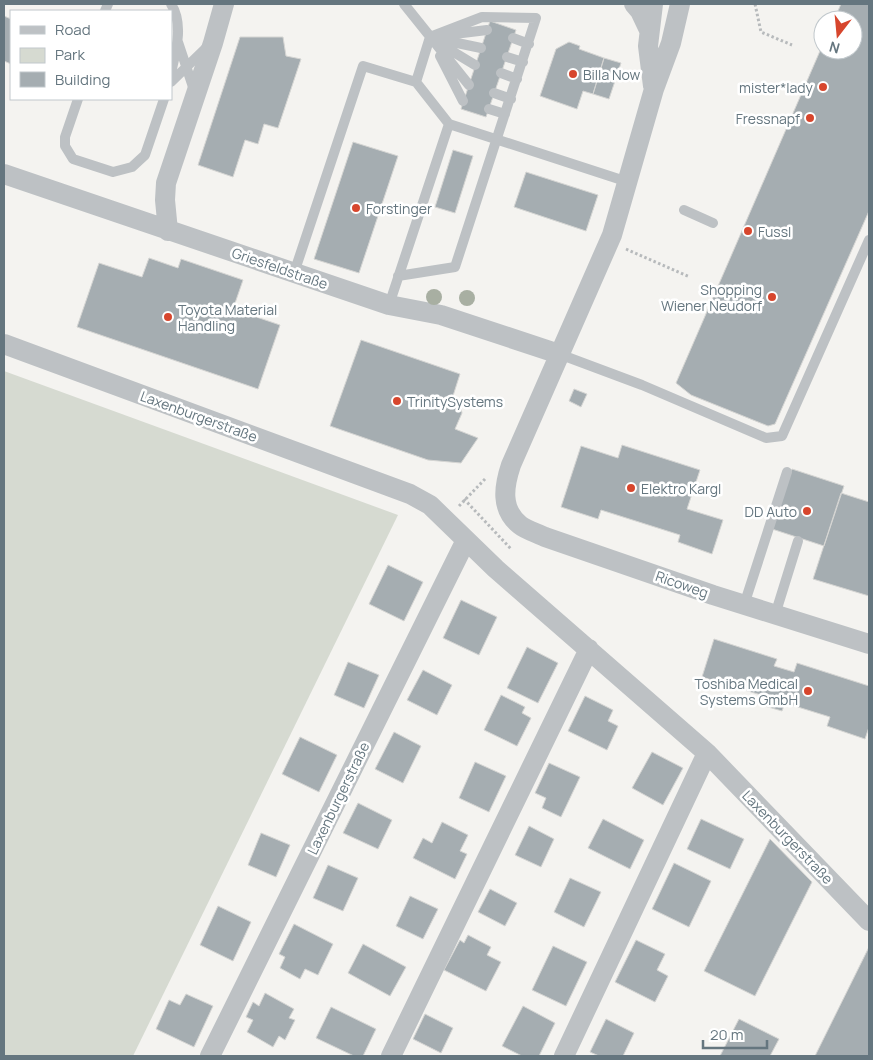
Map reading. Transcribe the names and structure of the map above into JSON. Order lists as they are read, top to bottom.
{
  "streets": {
    "street": ["Griesfeldstraße", "Laxenburgerstraße", "Ricoweg"]
  },
  "places": [
    "Billa Now",
    "mister*lady",
    "Fressnapf",
    "Forstinger",
    "Fussl",
    "Shopping Wiener Neudorf",
    "Toyota Material Handling",
    "TrinitySystems",
    "Elektro Kargl",
    "DD Auto",
    "Toshiba Medical Systems GmbH"
  ],
  "legend": ["Road", "Park", "Building"],
  "scale_bar": "20 m",
  "north": "bottom"
}
